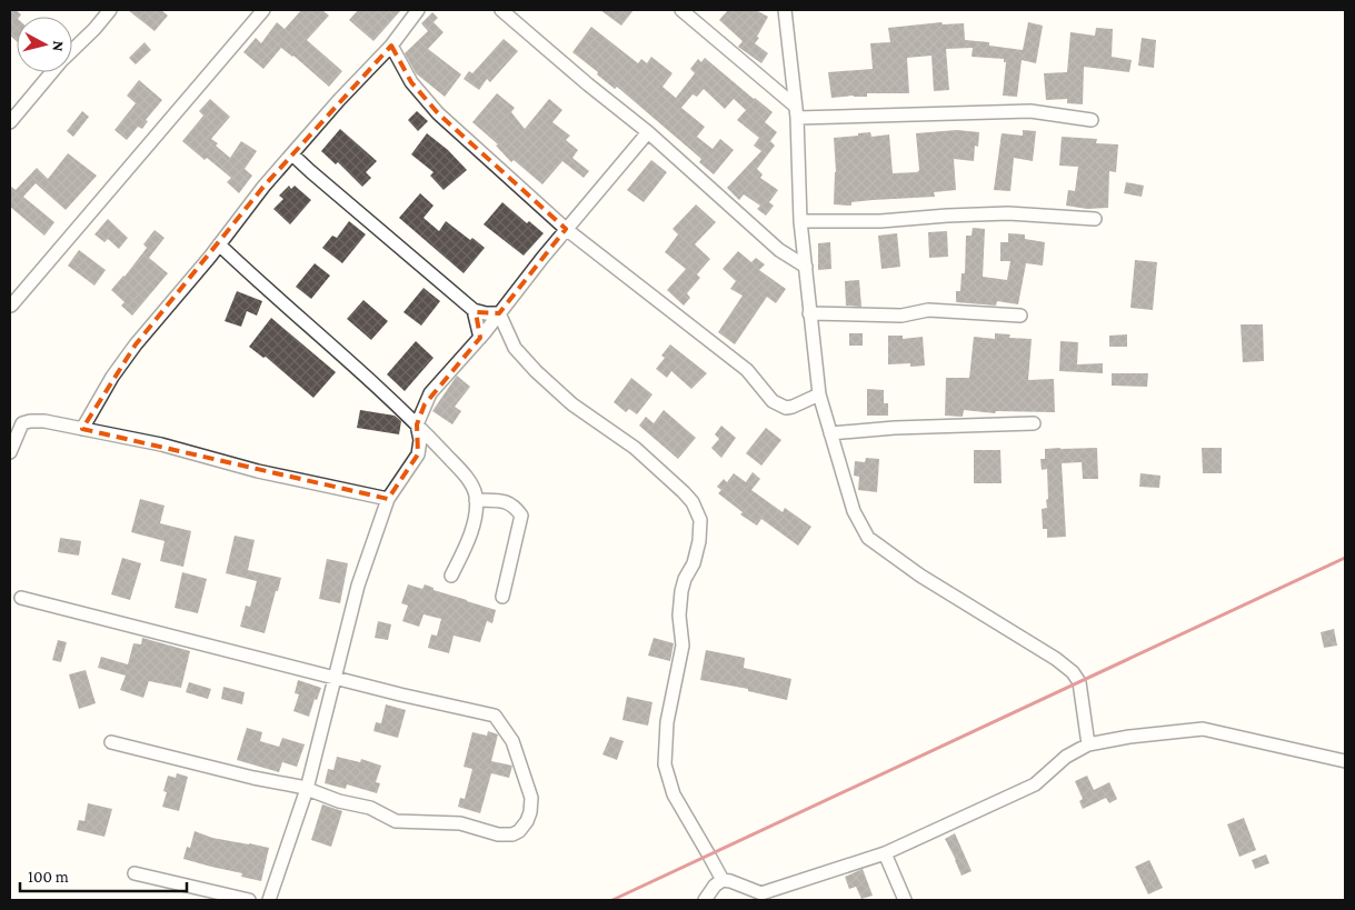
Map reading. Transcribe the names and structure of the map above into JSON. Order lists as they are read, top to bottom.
{
  "scale_bar": "100 m",
  "north": "right"
}
